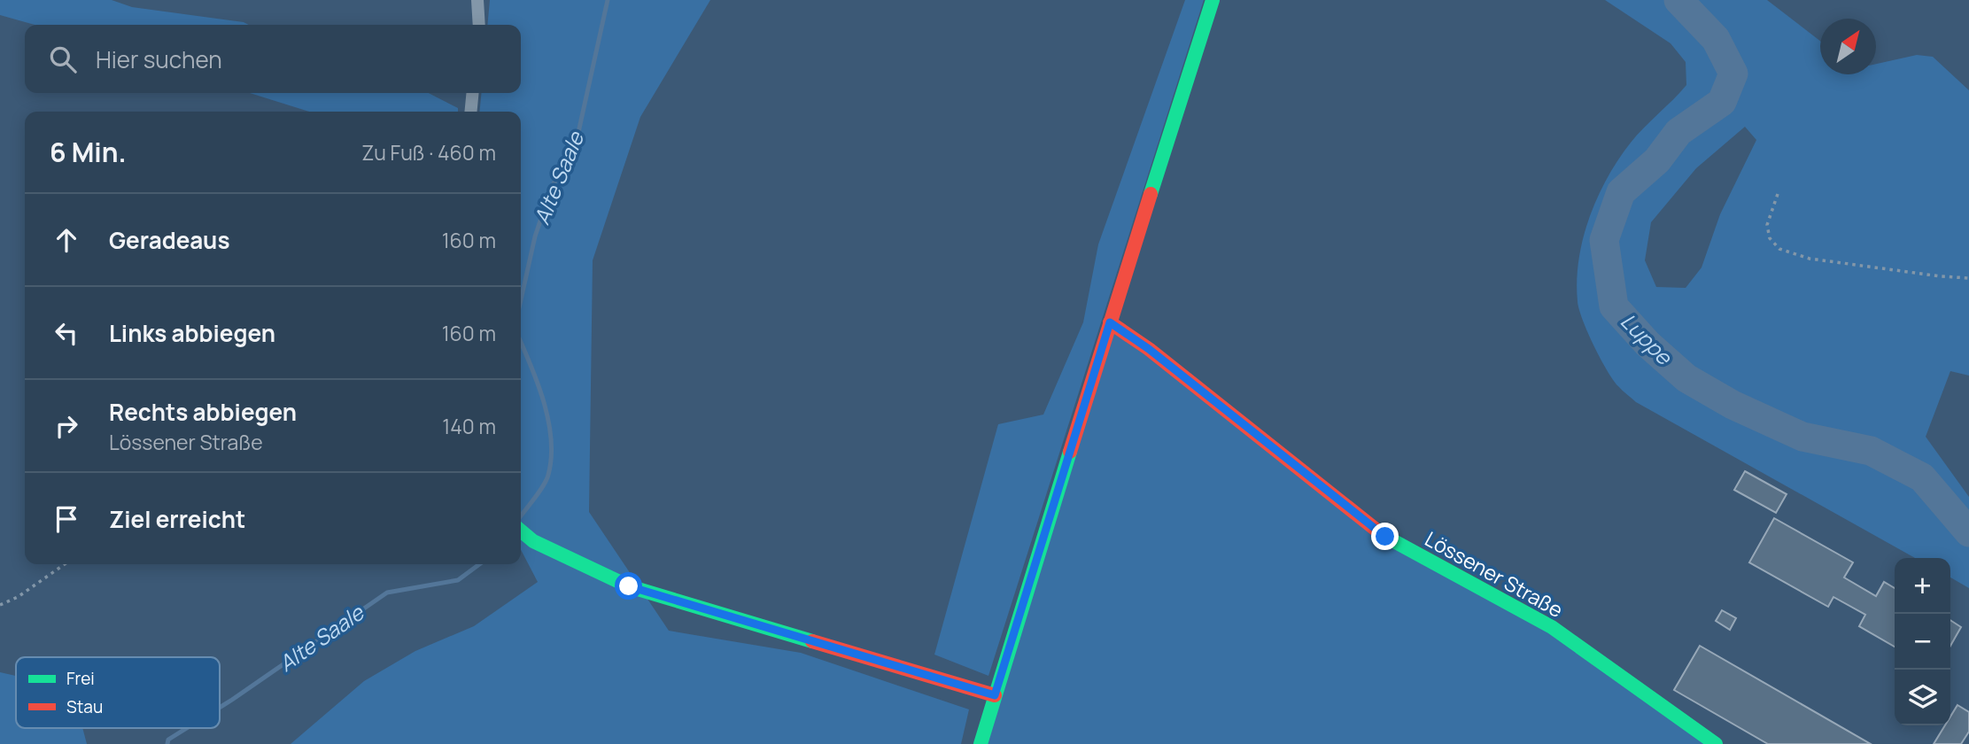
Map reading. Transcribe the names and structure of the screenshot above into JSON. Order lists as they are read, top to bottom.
{
  "streets": {
    "street": ["Lössener Straße"]
  },
  "water": ["Alte Saale", "Luppe"],
  "legend": ["Frei", "Stau"],
  "north": "top right",
  "page": {
    "search": "Hier suchen",
    "heading": ["6 Min.", "Zu Fuß · 460 m"],
    "list": [
      ["Geradeaus", "160 m"],
      ["Links abbiegen", "160 m"],
      ["Rechts abbiegen", "Lössener Straße", "140 m"],
      "Ziel erreicht"
    ],
    "map_buttons": ["+", "−"]
  }
}
